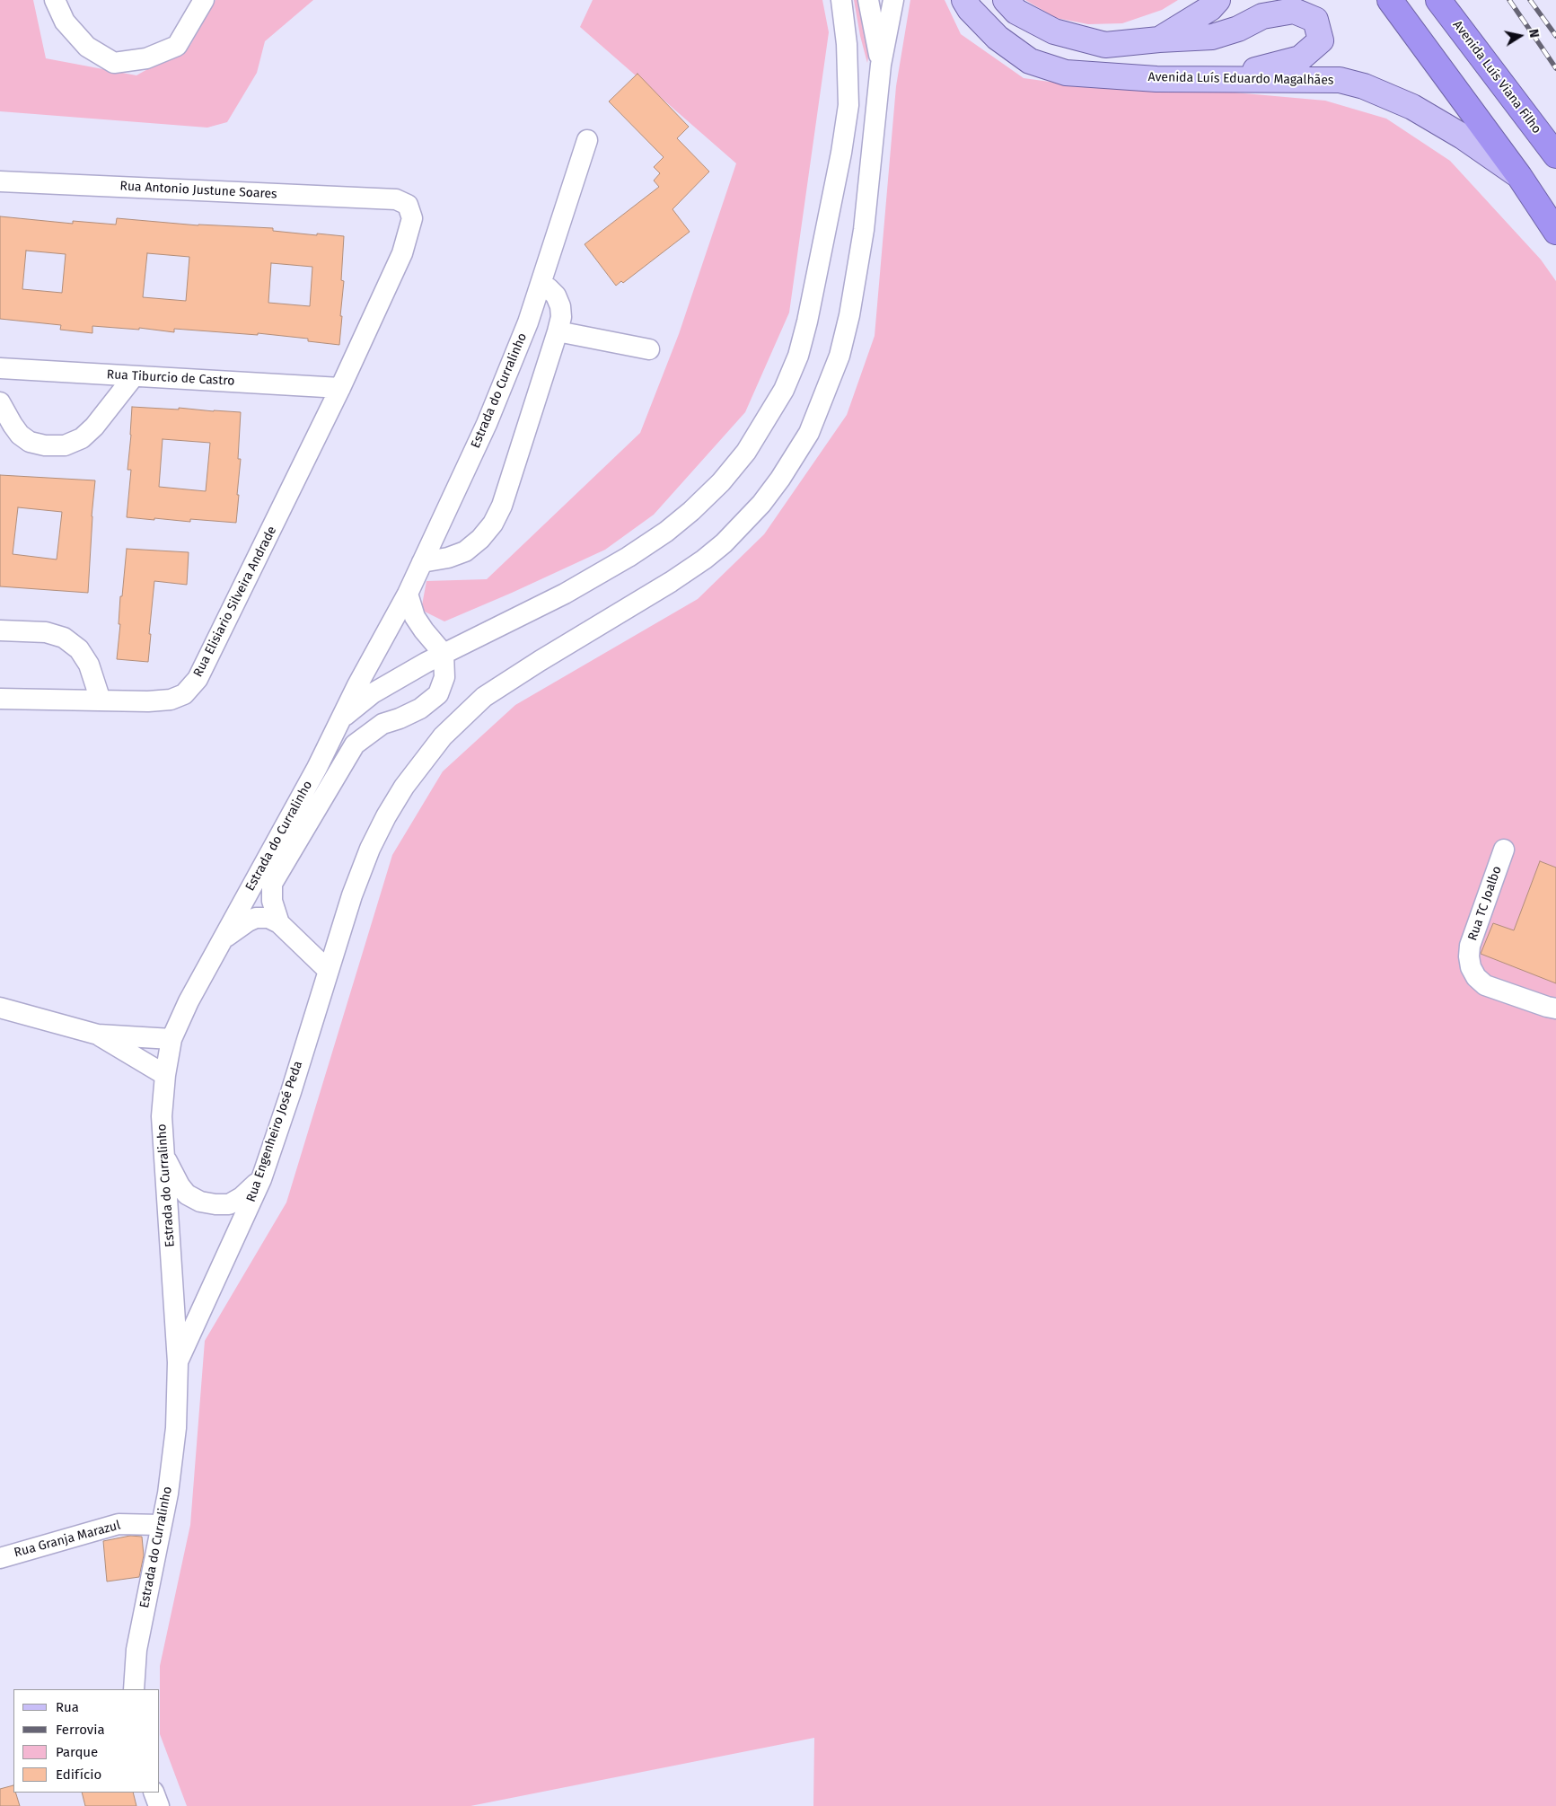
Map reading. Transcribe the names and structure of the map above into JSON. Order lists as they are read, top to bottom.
{
  "streets": {
    "highway": ["Avenida Luís Viana Filho"],
    "main road": ["Avenida Luís Eduardo Magalhães"],
    "street": [
      "Rua Antonio Justune Soares",
      "Rua Tiburcio de Castro",
      "Estrada do Curralinho",
      "Rua Elisiario Silveira Andrade",
      "Rua TC Joalbo",
      "Rua Engenheiro José Peda",
      "Rua Granja Marazul"
    ]
  },
  "crossings": [
    ["Rua Antonio Justune Soares", "Rua Elisiario Silveira Andrade"],
    ["Rua Tiburcio de Castro", "Rua Elisiario Silveira Andrade"],
    ["Estrada do Curralinho", "Rua Engenheiro José Peda"],
    ["Estrada do Curralinho", "Rua Granja Marazul"]
  ],
  "legend": [
    "Rua",
    "Ferrovia",
    "Parque",
    "Edifício"
  ],
  "north": "right"
}
